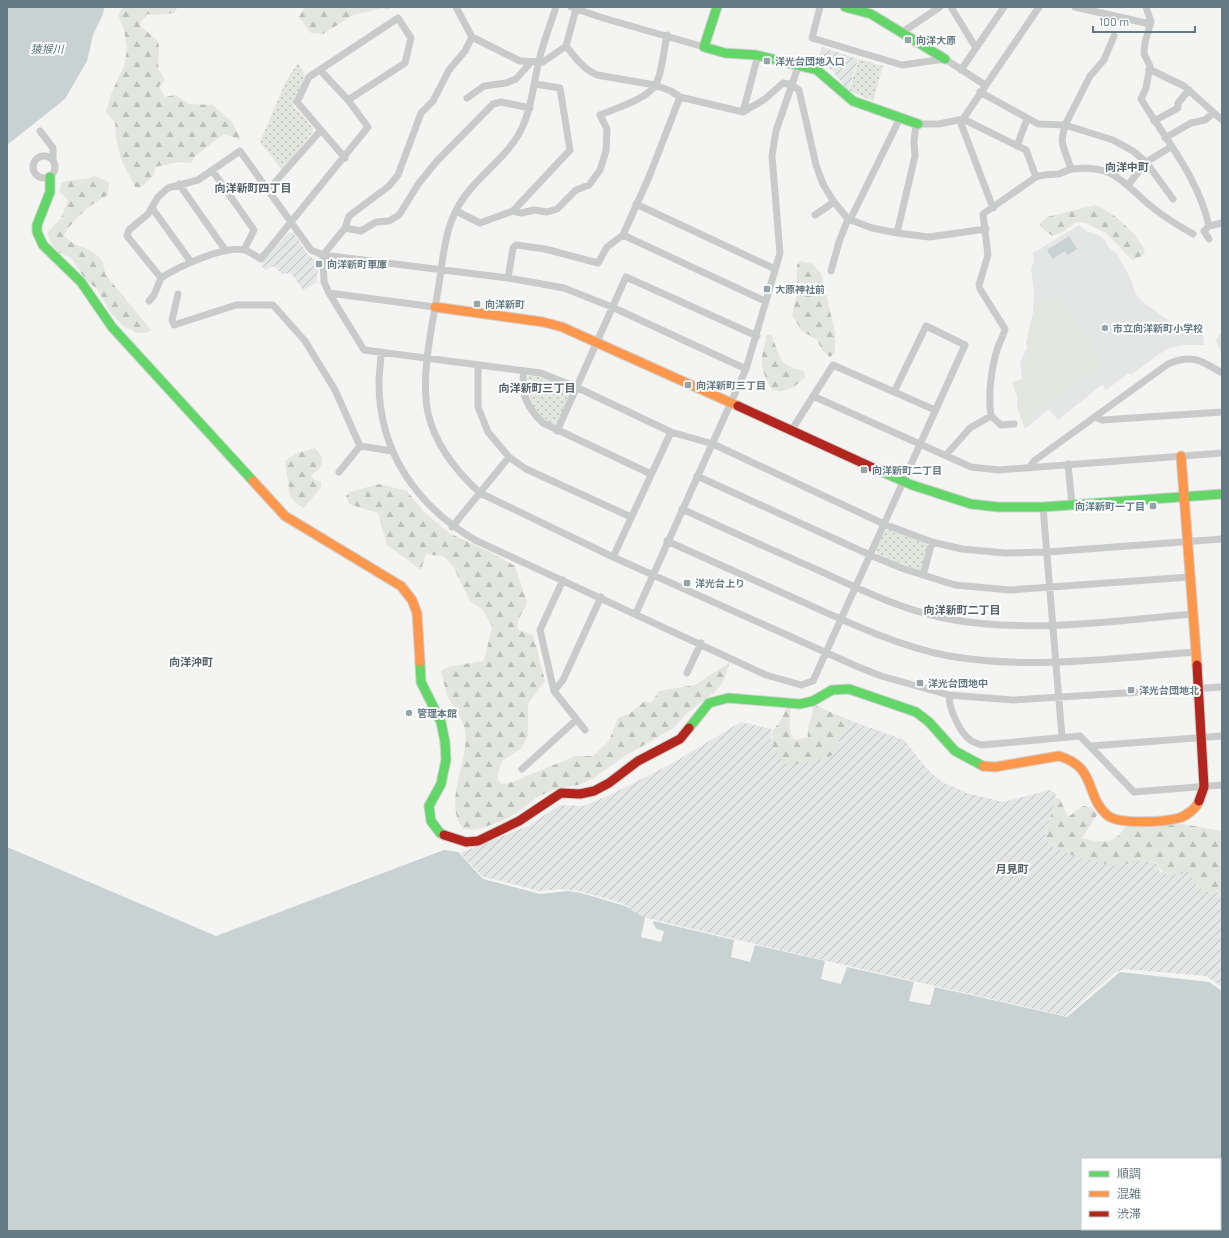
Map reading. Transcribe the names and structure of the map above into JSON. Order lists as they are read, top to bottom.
{
  "districts": [
    "向洋中町",
    "向洋新町四丁目",
    "向洋新町三丁目",
    "向洋新町二丁目",
    "向洋沖町",
    "月見町"
  ],
  "water": ["猿猴川"],
  "places": {
    "transit": [
      "向洋大原",
      "洋光台団地入口",
      "向洋新町車庫",
      "大原神社前",
      "向洋新町",
      "向洋新町三丁目",
      "向洋新町二丁目",
      "向洋新町一丁目",
      "洋光台上り",
      "洋光台団地中",
      "洋光台団地北"
    ],
    "other": ["市立向洋新町小学校", "管理本館"]
  },
  "legend": ["順調", "混雑", "渋滞"],
  "scale_bar": "100 m"
}
